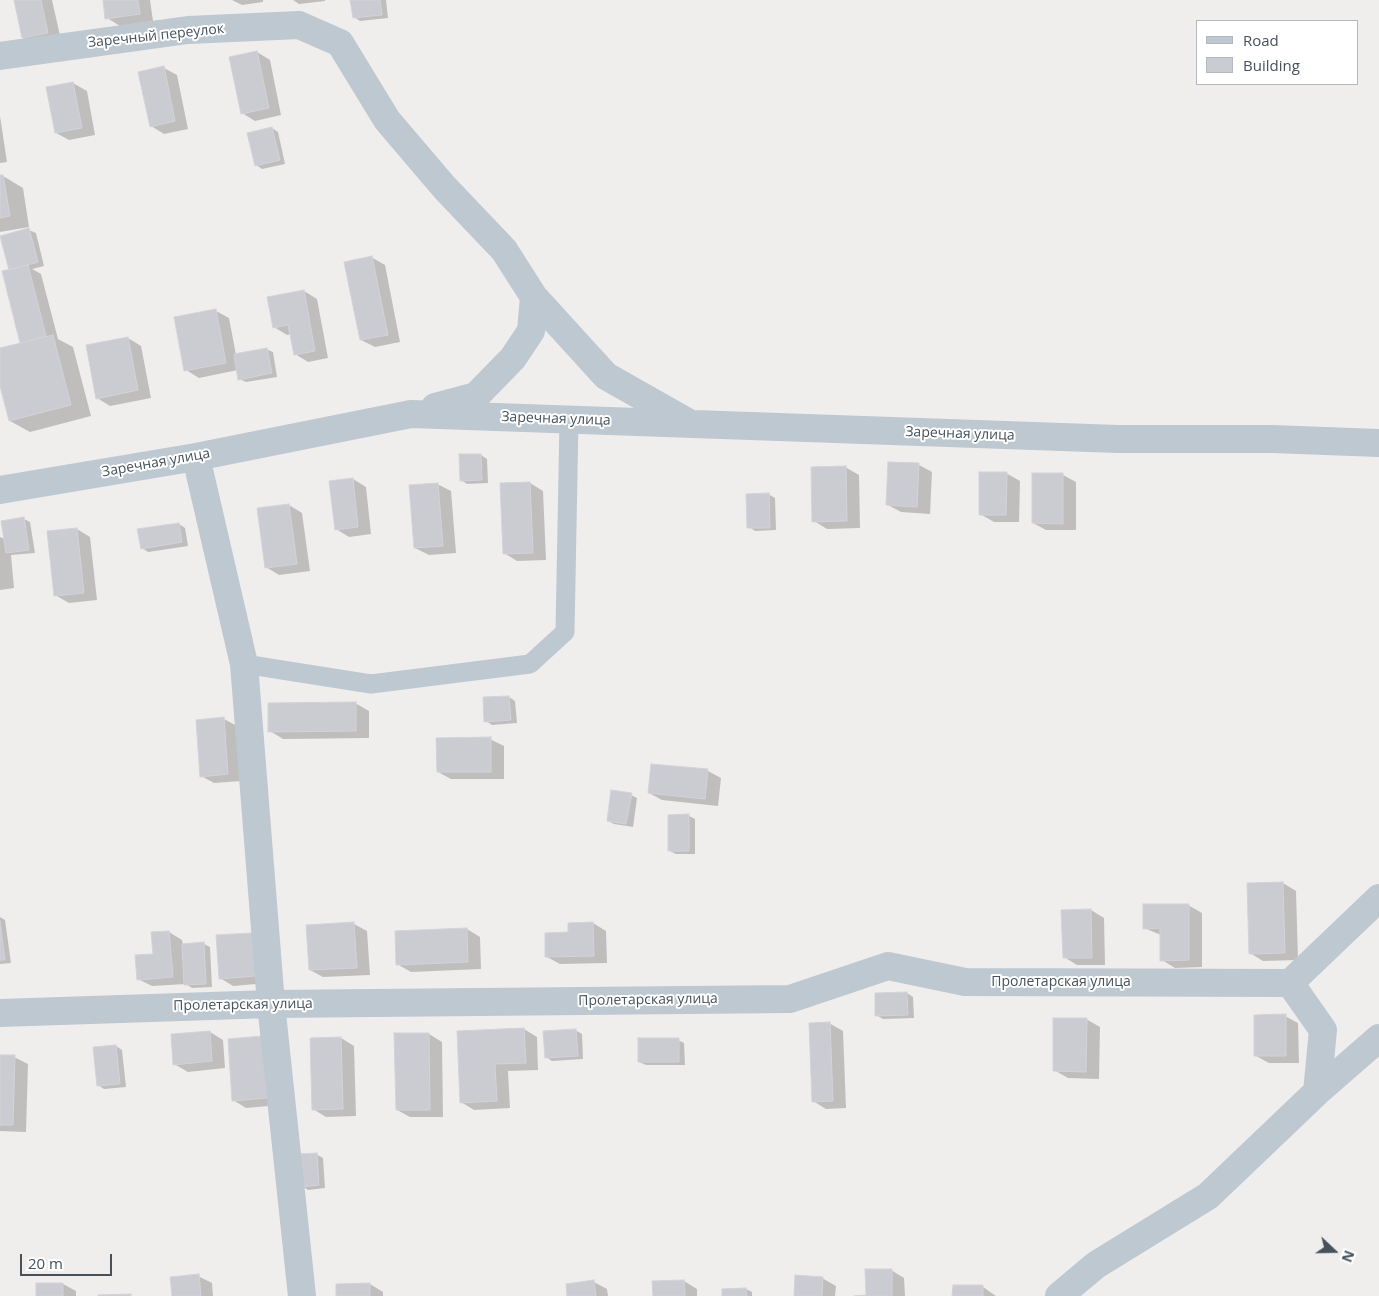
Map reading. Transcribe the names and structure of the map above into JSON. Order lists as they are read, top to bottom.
{
  "streets": {
    "street": ["Заречный переулок", "Заречная улица", "Пролетарская улица"]
  },
  "legend": ["Road", "Building"],
  "scale_bar": "20 m",
  "north": "right"
}
